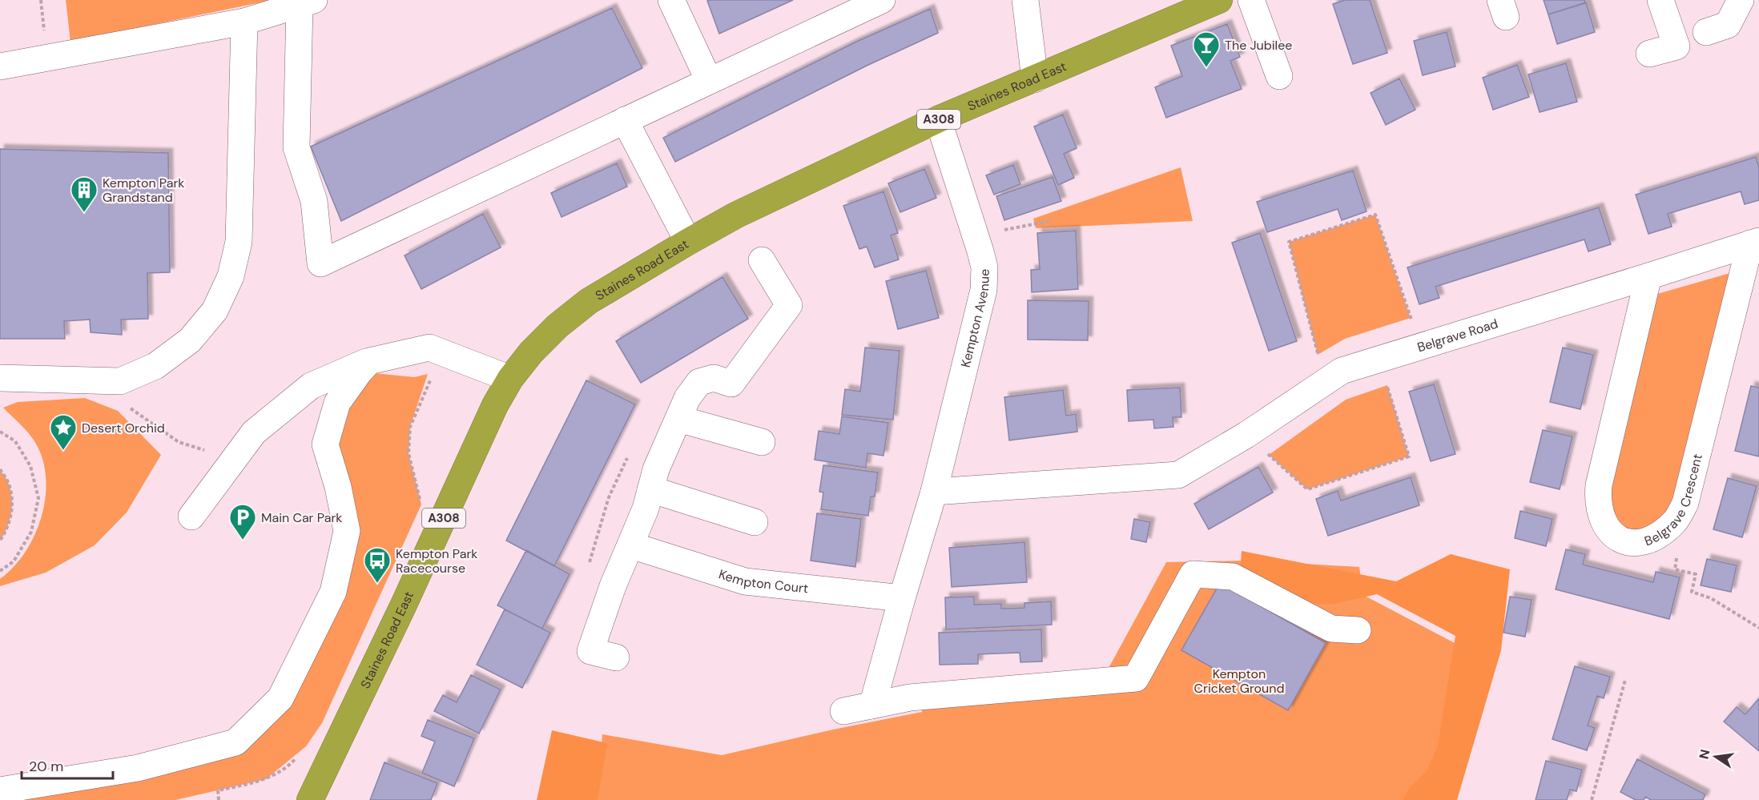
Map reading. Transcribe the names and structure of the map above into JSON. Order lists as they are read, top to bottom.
{
  "streets": {
    "highway": ["Staines Road East", "A308"],
    "street": [
      "Kempton Avenue",
      "Belgrave Road",
      "Belgrave Crescent",
      "Kempton Court"
    ]
  },
  "crossings": [
    ["Staines Road East", "Kempton Avenue"],
    ["Kempton Avenue", "Belgrave Road"],
    ["Kempton Avenue", "Kempton Court"],
    ["Belgrave Road", "Belgrave Crescent"]
  ],
  "parks": ["Kempton Cricket Ground"],
  "places": {
    "bar": ["The Jubilee"],
    "building": ["Kempton Park Grandstand"],
    "place": ["Desert Orchid"],
    "parking": ["Main Car Park"],
    "bus stop": ["Kempton Park Racecourse"]
  },
  "scale_bar": "20 m",
  "north": "left"
}
